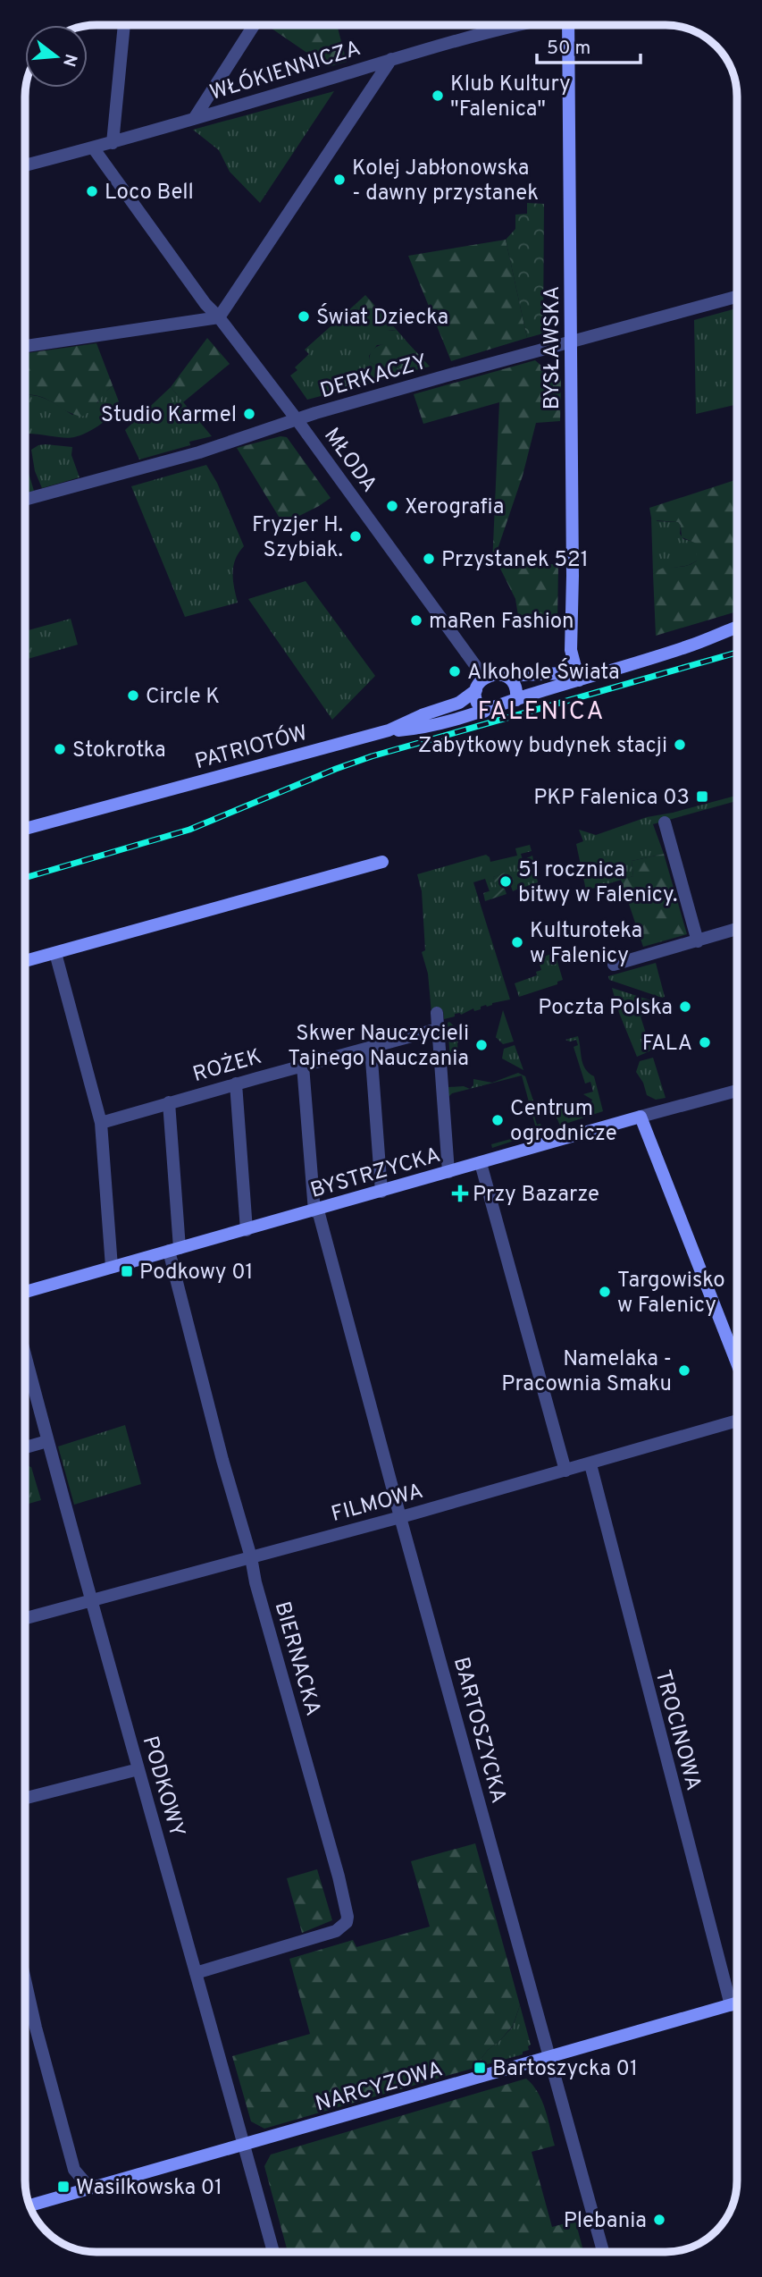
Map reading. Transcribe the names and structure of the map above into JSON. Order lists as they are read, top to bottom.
{
  "streets": {
    "street": [
      "WŁÓKIENNICZA",
      "BYSŁAWSKA",
      "DERKACZY",
      "MŁODA",
      "PATRIOTÓW",
      "ROŻEK",
      "BYSTRZYCKA",
      "FILMOWA",
      "BIERNACKA",
      "BARTOSZYCKA",
      "TROCINOWA",
      "PODKOWY",
      "NARCYZOWA"
    ]
  },
  "crossings": [
    ["WŁÓKIENNICZA", "MŁODA"],
    ["BYSŁAWSKA", "DERKACZY"],
    ["DERKACZY", "MŁODA"],
    ["MŁODA", "PATRIOTÓW"],
    ["ROŻEK", "BIERNACKA"],
    ["ROŻEK", "BARTOSZYCKA"],
    ["BYSTRZYCKA", "BIERNACKA"],
    ["BYSTRZYCKA", "BARTOSZYCKA"],
    ["FILMOWA", "BIERNACKA"],
    ["FILMOWA", "BARTOSZYCKA"],
    ["FILMOWA", "TROCINOWA"],
    ["FILMOWA", "PODKOWY"],
    ["BIERNACKA", "PODKOWY"],
    ["BARTOSZYCKA", "NARCYZOWA"],
    ["TROCINOWA", "NARCYZOWA"],
    ["PODKOWY", "NARCYZOWA"]
  ],
  "districts": ["FALENICA"],
  "places": {
    "other": [
      "Klub Kultury \"Falenica\"",
      "Kolej Jabłonowska - dawny przystanek",
      "Loco Bell",
      "Świat Dziecka",
      "Studio Karmel",
      "Xerografia",
      "Fryzjer H. Szybiak.",
      "Przystanek 521",
      "maRen Fashion",
      "Alkohole Świata",
      "Circle K",
      "Zabytkowy budynek stacji",
      "Stokrotka",
      "51 rocznica bitwy w Falenicy.",
      "Kulturoteka w Falenicy",
      "Poczta Polska",
      "FALA",
      "Skwer Nauczycieli Tajnego Nauczania",
      "Centrum ogrodnicze",
      "Targowisko w Falenicy",
      "Namelaka - Pracownia Smaku",
      "Plebania"
    ],
    "transit": [
      "PKP Falenica 03",
      "Podkowy 01",
      "Bartoszycka 01",
      "Wasilkowska 01"
    ],
    "health": ["Przy Bazarze"]
  },
  "scale_bar": "50 m",
  "north": "right"
}
